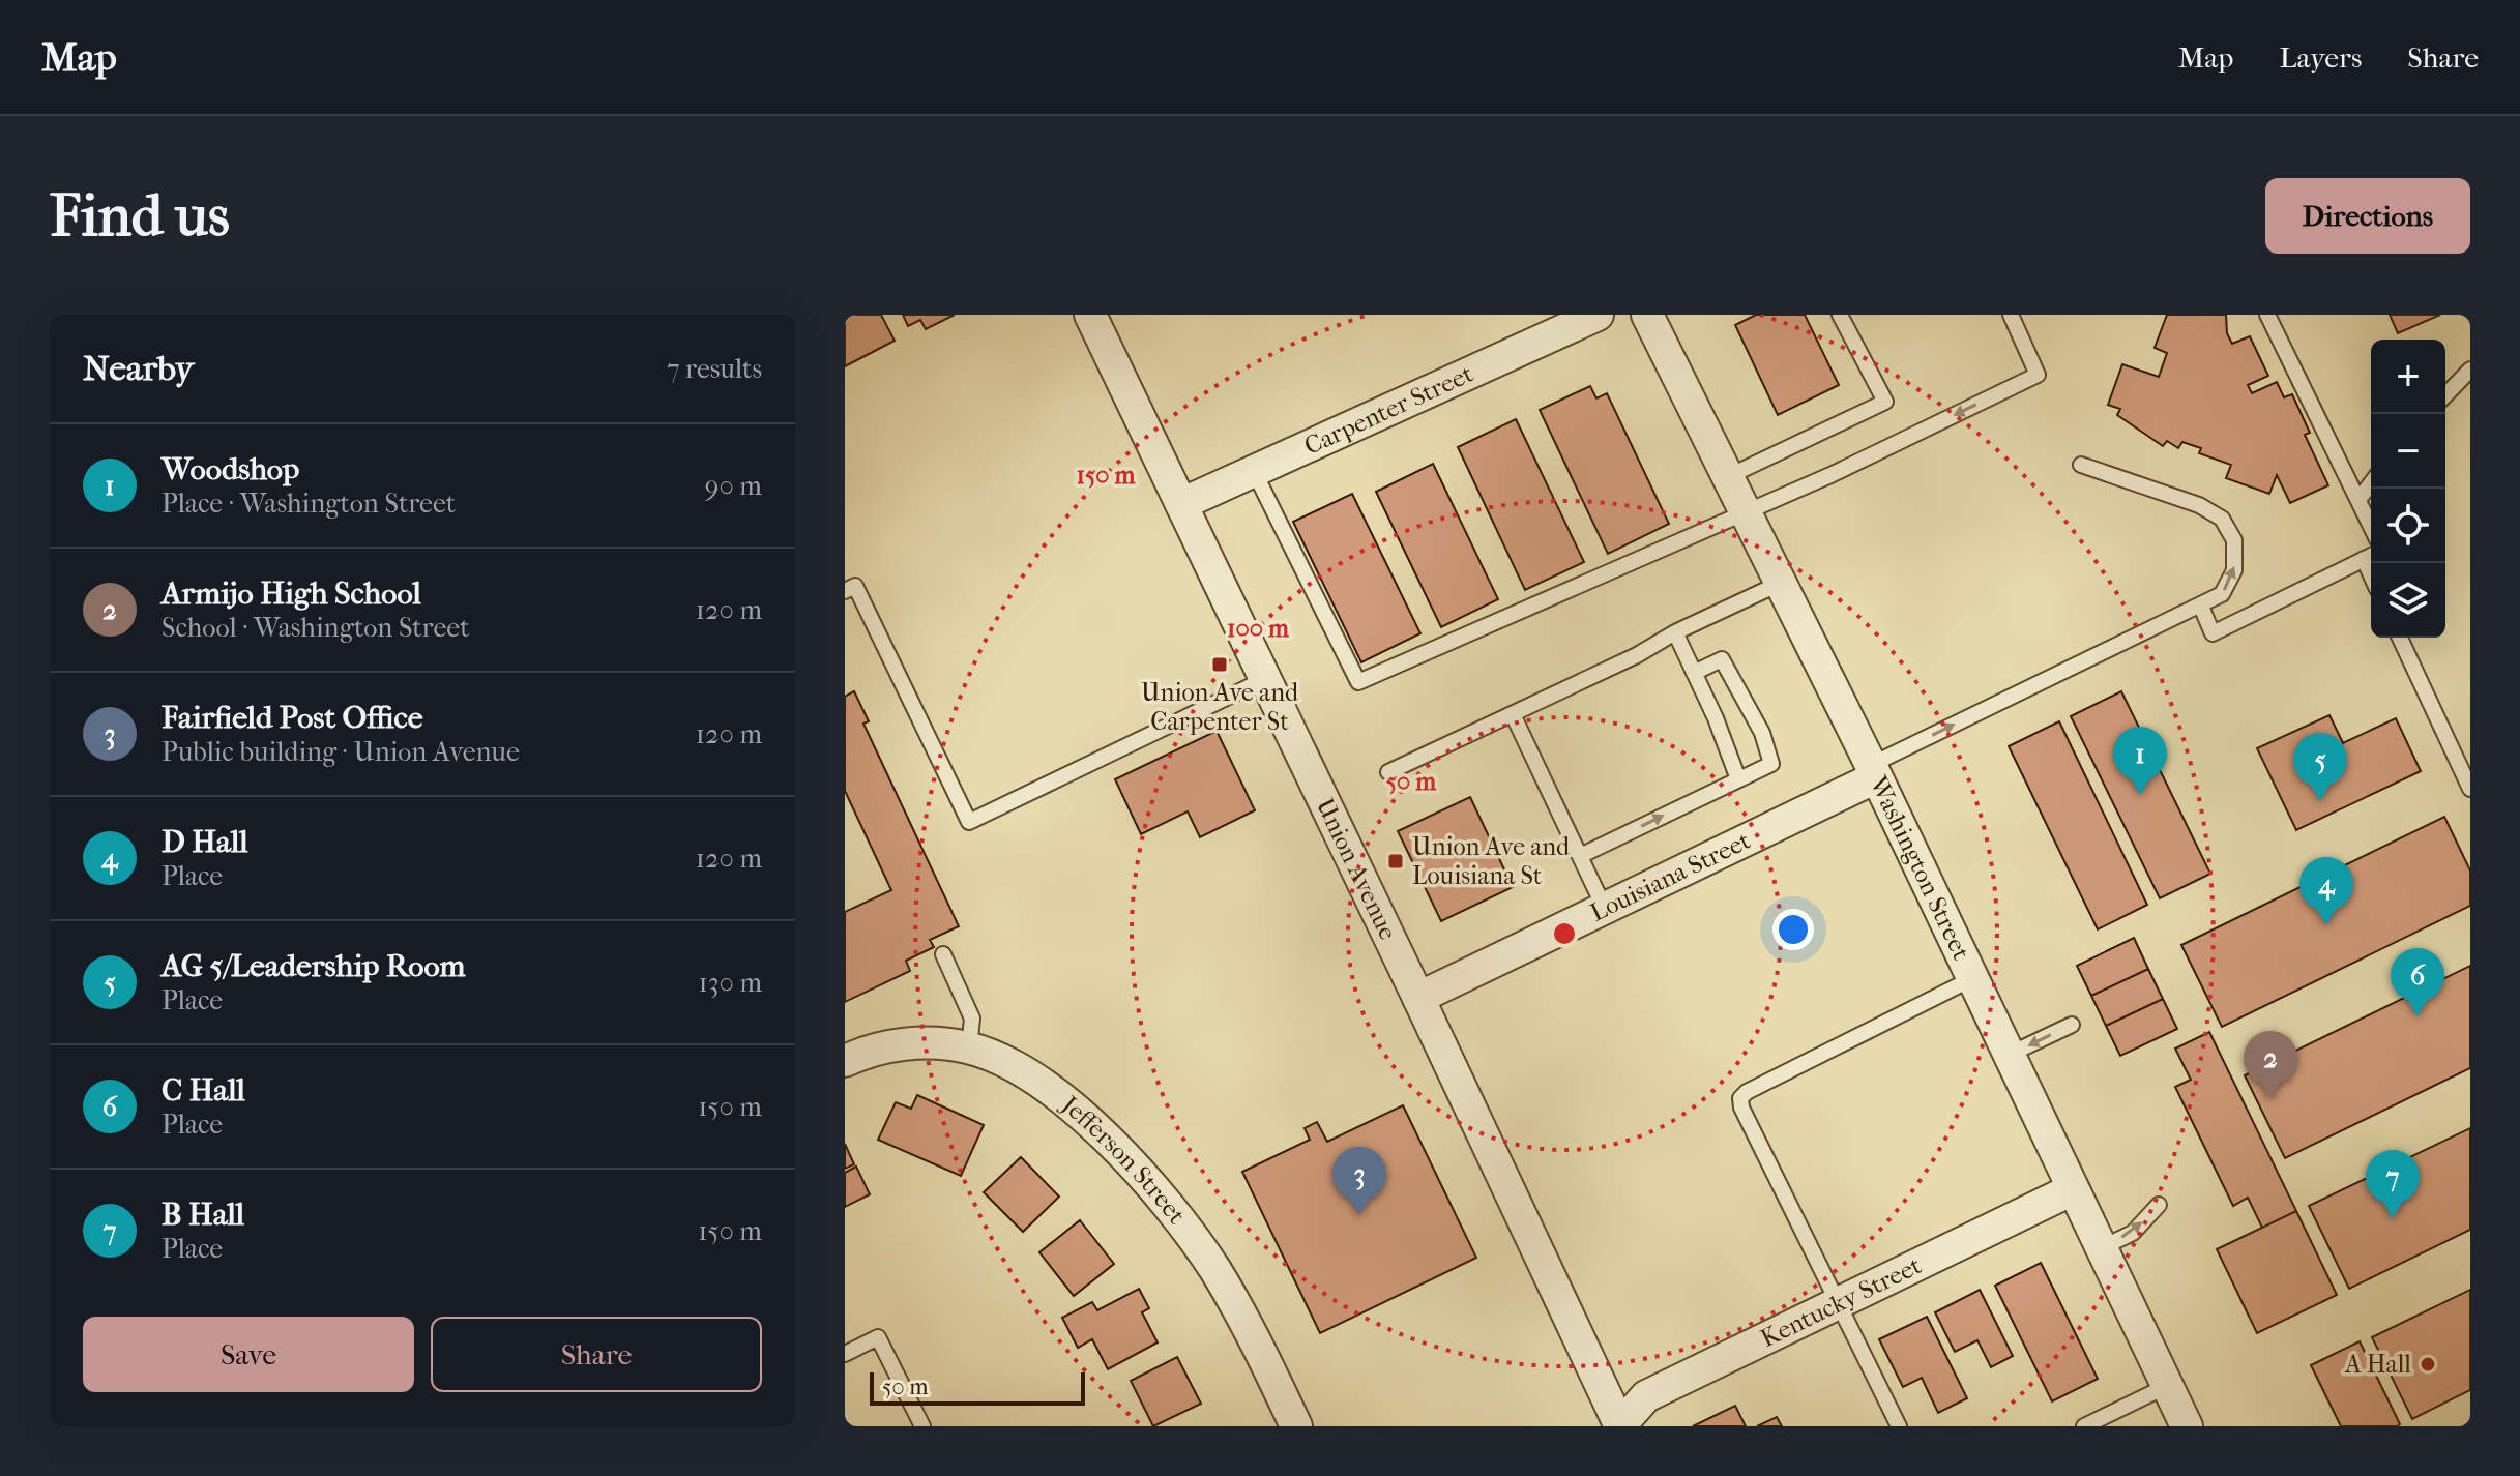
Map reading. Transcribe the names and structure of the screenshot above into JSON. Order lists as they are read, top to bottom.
{
  "streets": {
    "street": [
      "Carpenter Street",
      "Union Avenue",
      "Washington Street",
      "Louisiana Street",
      "Jefferson Street",
      "Kentucky Street"
    ]
  },
  "crossings": [
    ["Carpenter Street", "Union Avenue"],
    ["Union Avenue", "Louisiana Street"],
    ["Union Avenue", "Kentucky Street"],
    ["Washington Street", "Louisiana Street"],
    ["Washington Street", "Kentucky Street"]
  ],
  "places": {
    "transit": ["Union Ave and Carpenter St", "Union Ave and Louisiana St"],
    "other": ["A Hall"]
  },
  "scale_bar": "50 m",
  "page": {
    "header": "Map",
    "nav": ["Map", "Layers", "Share"],
    "buttons": [
      "Directions",
      ["Save", "Share"]
    ],
    "title": "Find us",
    "heading": ["Nearby", "7 results"],
    "map_buttons": ["+", "−"],
    "list": [
      {
        "mark": "1",
        "name": "Woodshop",
        "note": "Place · Washington Street",
        "value": "90 m"
      },
      {
        "mark": "2",
        "name": "Armijo High School",
        "note": "School · Washington Street",
        "value": "120 m"
      },
      {
        "mark": "3",
        "name": "Fairfield Post Office",
        "note": "Public building · Union Avenue",
        "value": "120 m"
      },
      {
        "mark": "4",
        "name": "D Hall",
        "note": "Place",
        "value": "120 m"
      },
      {
        "mark": "5",
        "name": "AG 5/Leadership Room",
        "note": "Place",
        "value": "130 m"
      },
      {
        "mark": "6",
        "name": "C Hall",
        "note": "Place",
        "value": "150 m"
      },
      {
        "mark": "7",
        "name": "B Hall",
        "note": "Place",
        "value": "150 m"
      }
    ],
    "pins": [
      "1",
      "5",
      "4",
      "6",
      "2",
      "3",
      "7"
    ],
    "scale": "50 m"
  },
  "rings": ["150 m", "100 m", "50 m"]
}
